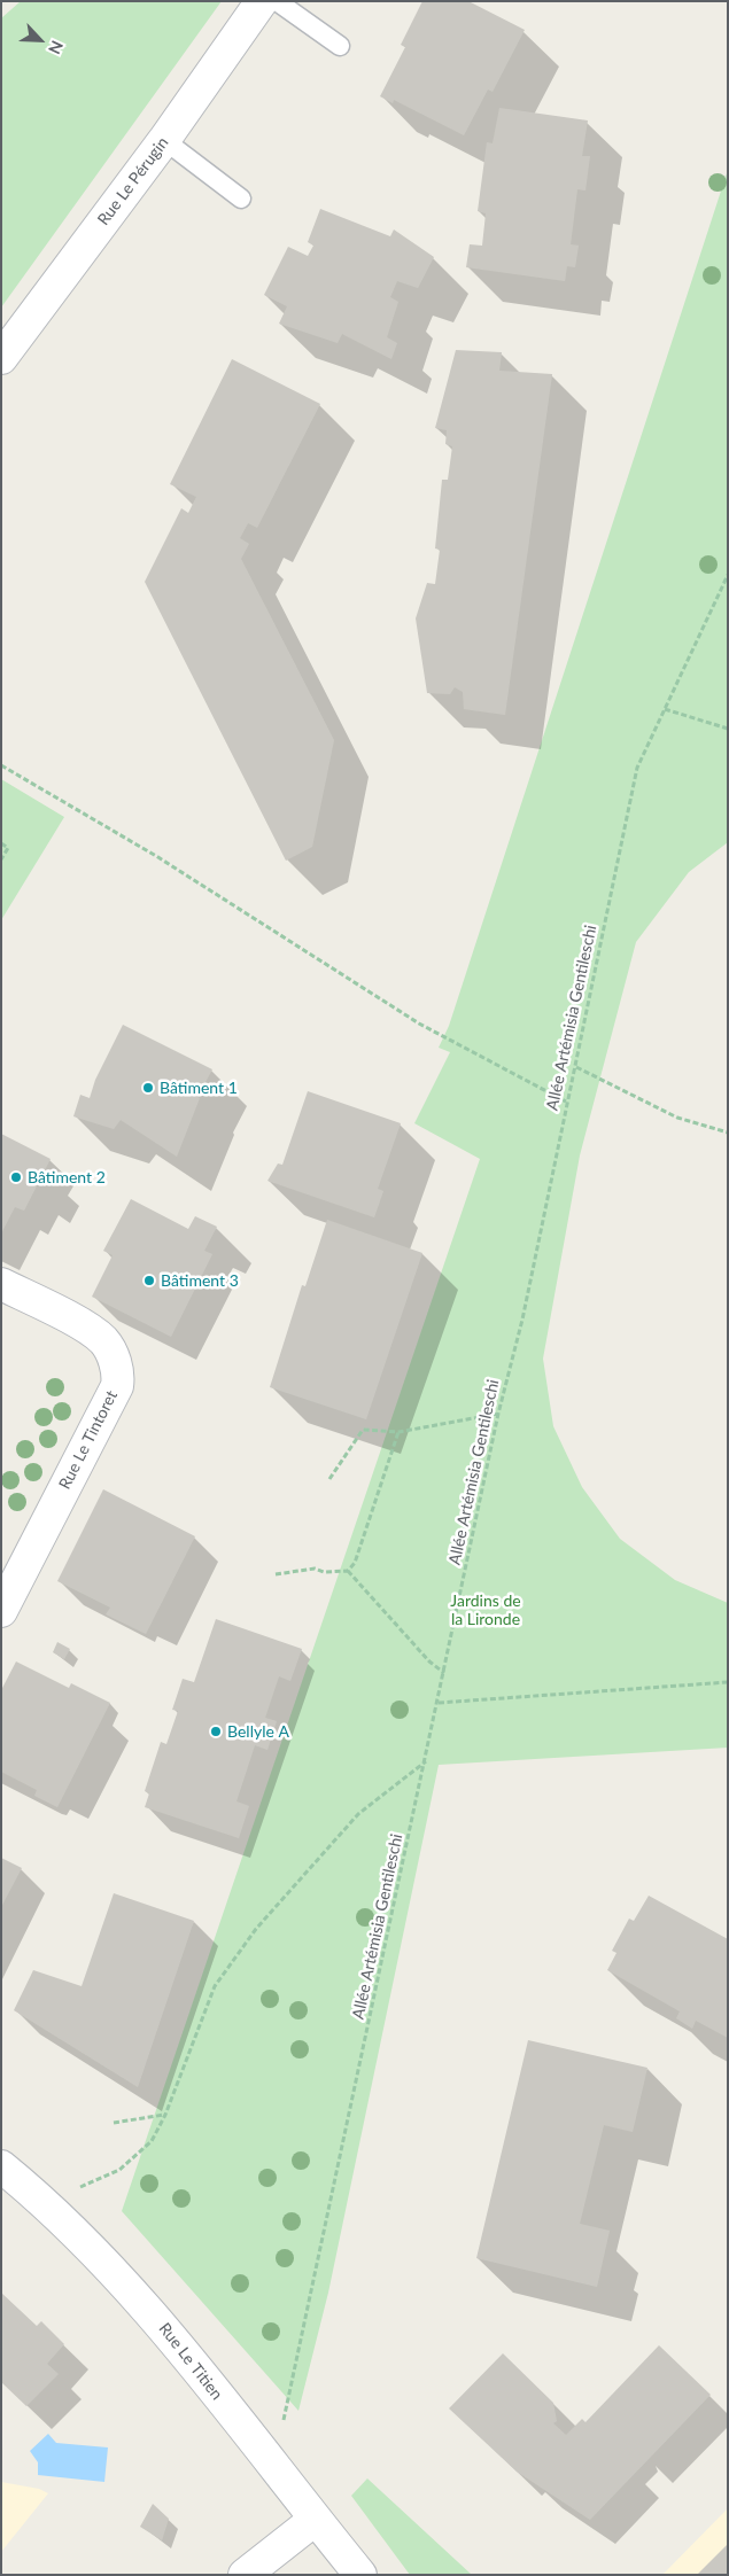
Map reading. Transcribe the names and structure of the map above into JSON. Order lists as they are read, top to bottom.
{
  "streets": {
    "street": ["Rue Le Pérugin", "Rue Le Tintoret", "Rue Le Titien"],
    "path": ["Allée Artémisia Gentileschi"]
  },
  "parks": ["Jardins de la Lironde"],
  "places": [
    "Bâtiment 1",
    "Bâtiment 2",
    "Bâtiment 3",
    "Bellyle A"
  ],
  "north": "bottom right"
}
